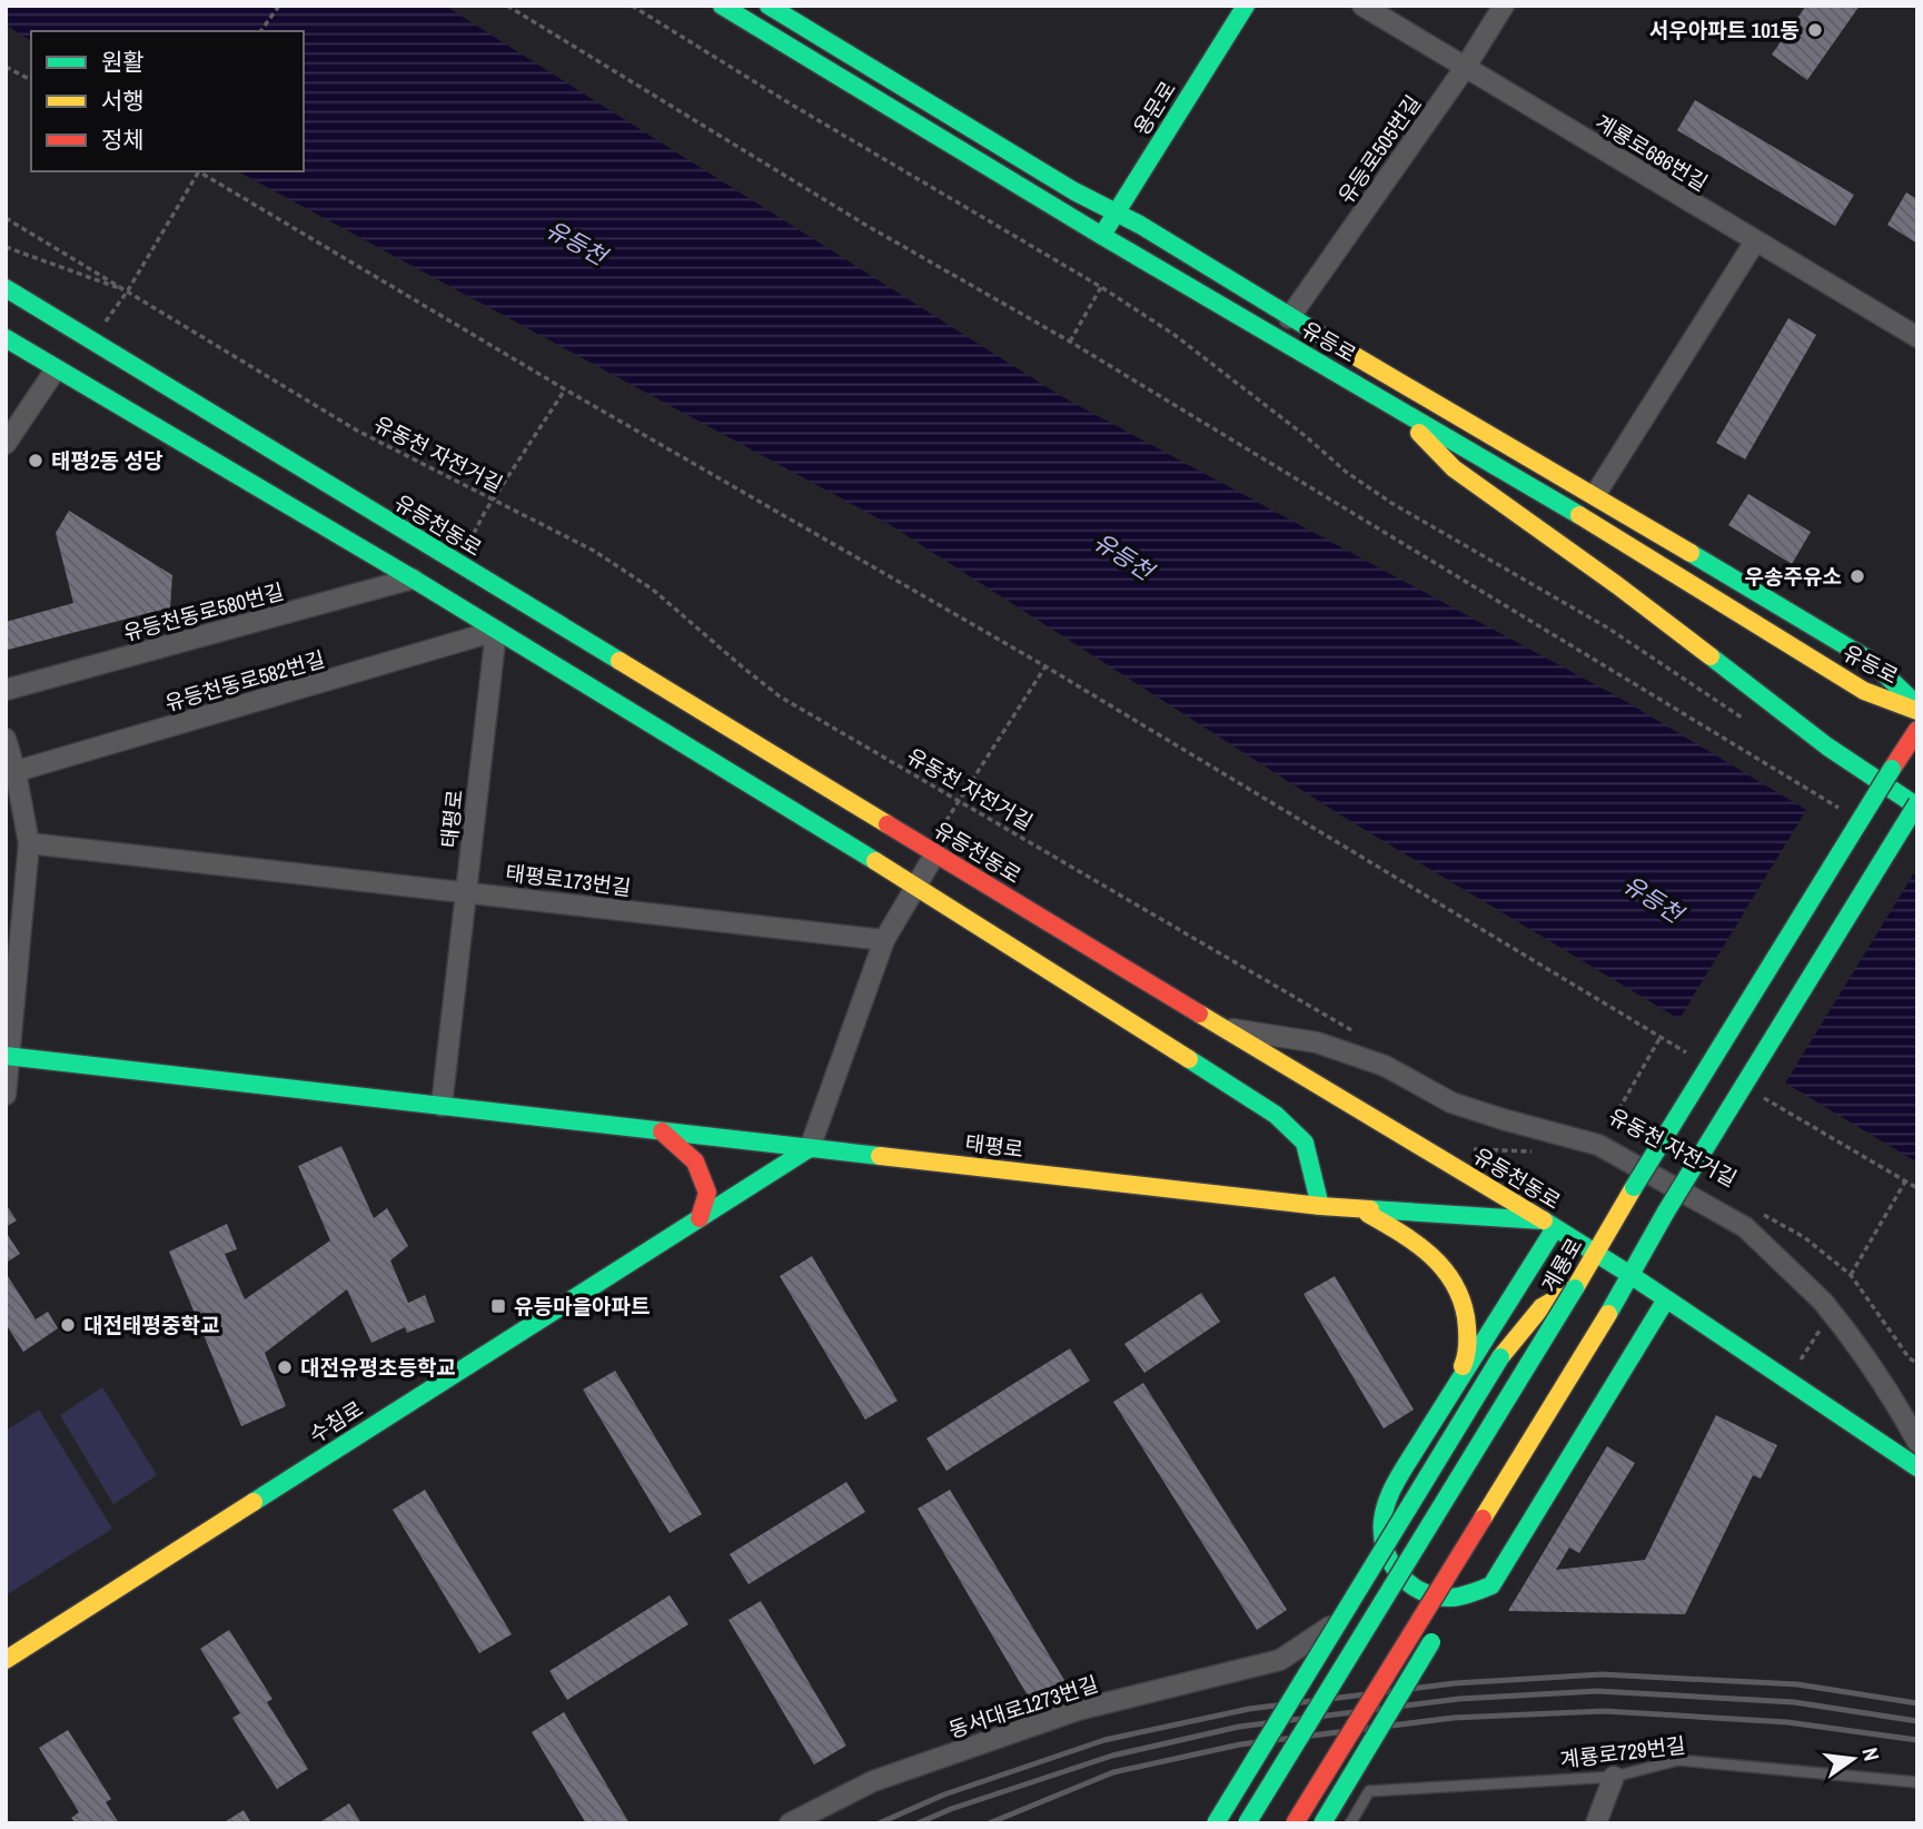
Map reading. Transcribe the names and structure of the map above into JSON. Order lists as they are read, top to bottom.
{
  "streets": {
    "main road": [
      "용문로",
      "유등로",
      "유등천동로",
      "태평로",
      "계룡로",
      "수침로"
    ],
    "street": [
      "유등로505번길",
      "계룡로686번길",
      "유등천동로580번길",
      "유등천동로582번길",
      "태평로173번길",
      "동서대로1273번길"
    ],
    "lane": ["계룡로729번길"],
    "path": ["유동천 자전거길"]
  },
  "crossings": [
    ["용문로", "유등로"],
    ["유등로505번길", "계룡로686번길"],
    ["유등로505번길", "유등로"],
    ["유등천동로", "태평로"],
    ["유등천동로", "계룡로"],
    ["유등천동로582번길", "태평로"],
    ["태평로", "태평로173번길"],
    ["태평로", "수침로"]
  ],
  "water": ["유등천"],
  "places": {
    "other": [
      "서우아파트 101동",
      "태평2동 성당",
      "우송주유소",
      "대전태평중학교",
      "대전유평초등학교"
    ],
    "transit": ["유등마을아파트"]
  },
  "legend": ["원활", "서행", "정체"],
  "north": "right"
}
